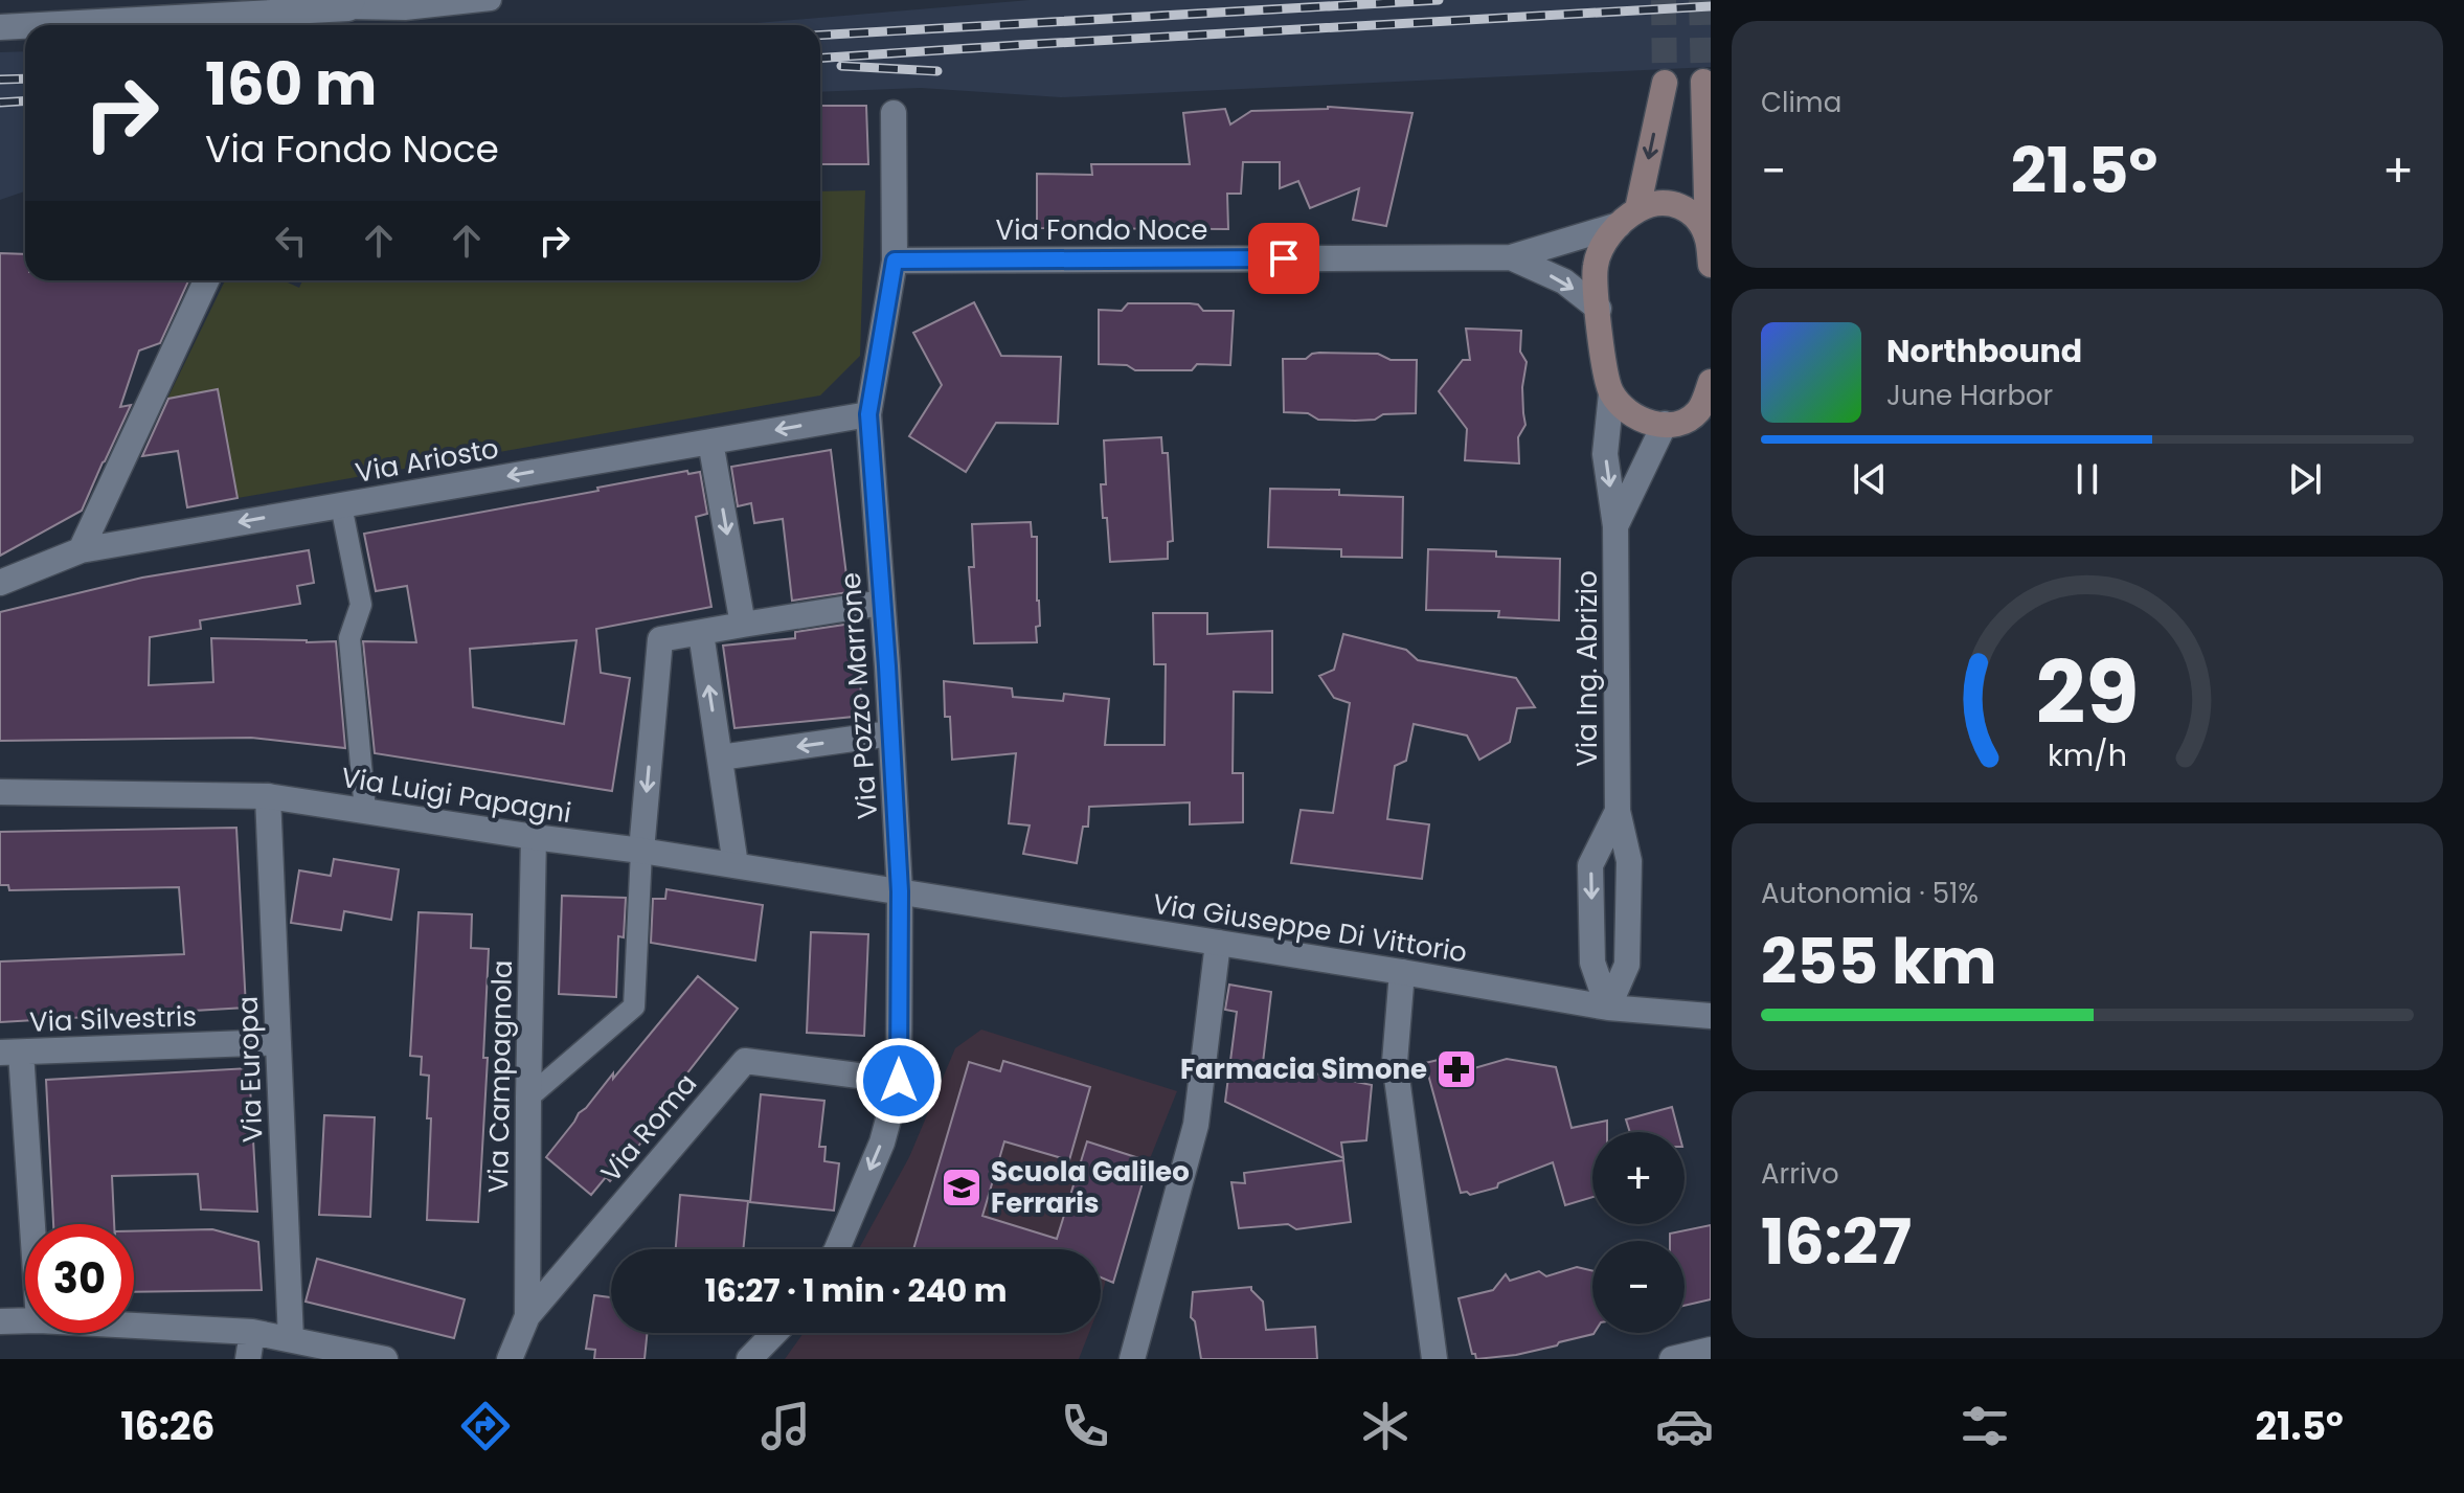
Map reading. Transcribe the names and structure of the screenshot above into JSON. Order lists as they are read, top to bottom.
{
  "streets": {
    "street": [
      "Via Fondo Noce",
      "Via Ariosto",
      "Via Ing. Abrizio",
      "Via Pozzo Marrone",
      "Via Luigi Papagni",
      "Via Giuseppe Di Vittorio",
      "Via Silvestris",
      "Via Europa",
      "Via Campagnola",
      "Via Roma"
    ]
  },
  "crossings": [
    ["Via Fondo Noce", "Via Pozzo Marrone"],
    ["Via Ariosto", "Via Pozzo Marrone"],
    ["Via Ing. Abrizio", "Via Giuseppe Di Vittorio"],
    ["Via Pozzo Marrone", "Via Luigi Papagni"],
    ["Via Pozzo Marrone", "Via Giuseppe Di Vittorio"],
    ["Via Pozzo Marrone", "Via Roma"],
    ["Via Luigi Papagni", "Via Giuseppe Di Vittorio"],
    ["Via Luigi Papagni", "Via Europa"],
    ["Via Luigi Papagni", "Via Campagnola"],
    ["Via Silvestris", "Via Europa"],
    ["Via Campagnola", "Via Roma"]
  ],
  "one_way": ["Via Ariosto"],
  "places": {
    "pharmacy": ["Farmacia Simone"],
    "school or university": ["Scuola Galileo Ferraris"]
  },
  "page": {
    "tile": [
      "Clima",
      ["Autonomia · 51%", "255 km"],
      ["Arrivo", "16:27"]
    ],
    "turn": ["160 m", "Via Fondo Noce"],
    "heat": ["−", "21.5°", "+"],
    "song": ["Northbound", "June Harbor"],
    "map_buttons": ["+", "−"],
    "limit": "30",
    "trip": "16:27 · 1 min · 240 m",
    "tabs": ["16:26", "21.5°"],
    "gauge": ["29", "km/h"]
  }
}
